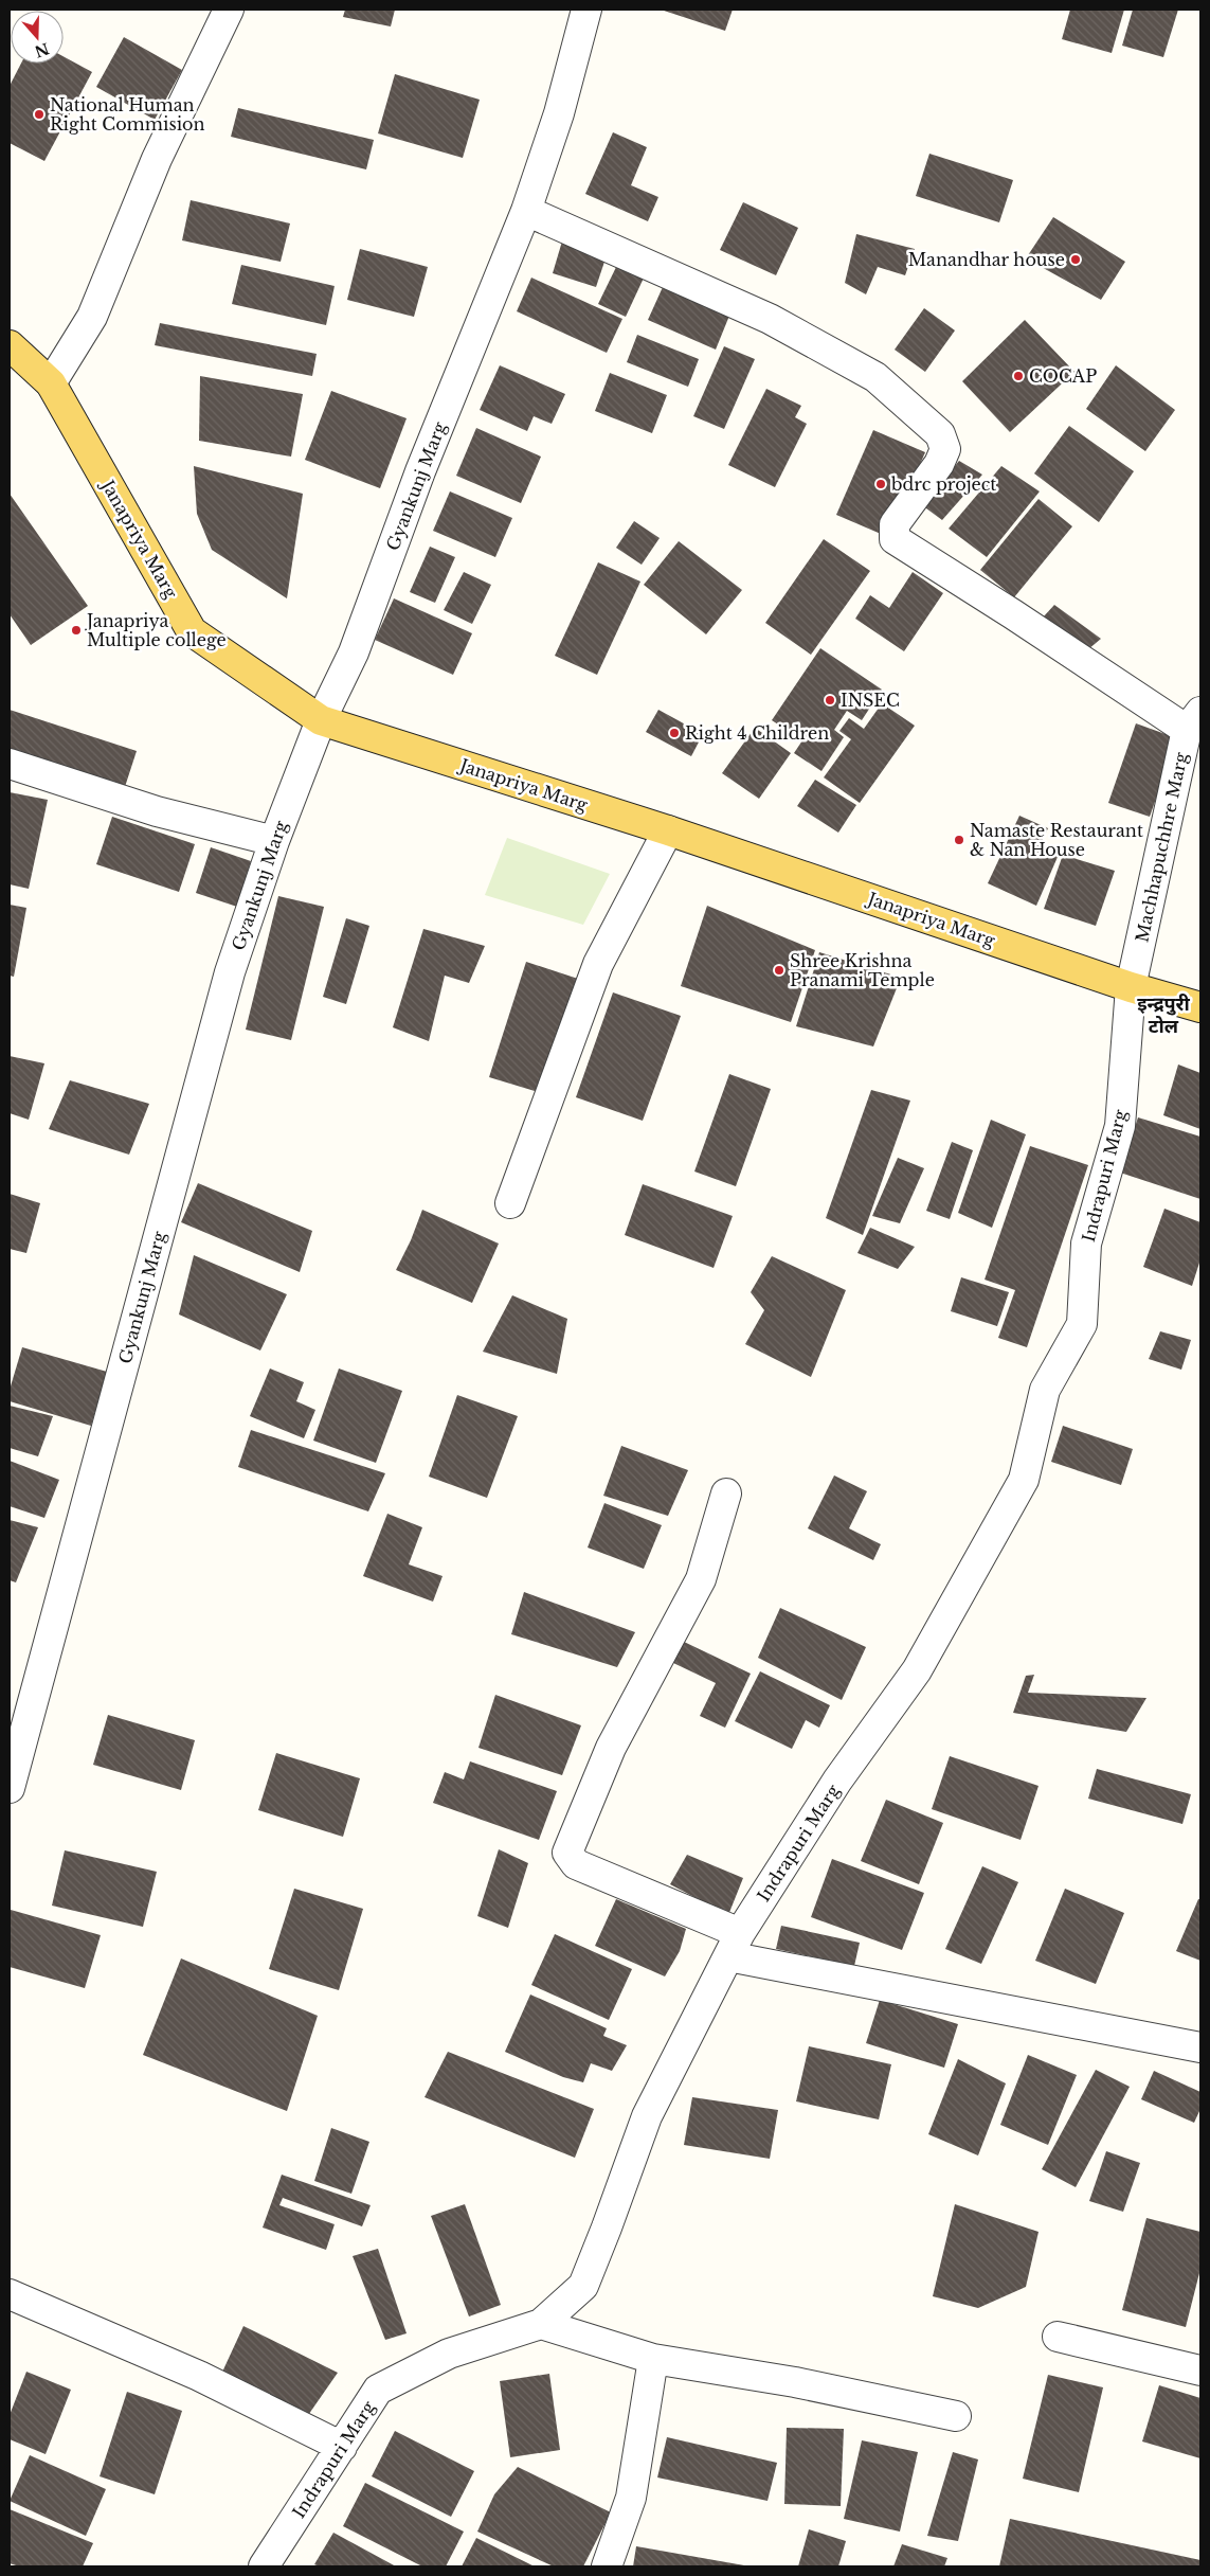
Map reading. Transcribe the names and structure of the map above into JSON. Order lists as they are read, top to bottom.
{
  "streets": {
    "main road": ["Janapriya Marg"],
    "street": ["Gyankunj Marg", "Machhapuchhre Marg", "Indrapuri Marg"]
  },
  "crossings": [
    ["Gyankunj Marg", "Janapriya Marg"],
    ["Janapriya Marg", "Machhapuchhre Marg"],
    ["Janapriya Marg", "Indrapuri Marg"],
    ["Machhapuchhre Marg", "Indrapuri Marg"]
  ],
  "districts": ["इन्द्रपुरी टोल"],
  "places": [
    "National Human Right Commision",
    "Manandhar house",
    "COCAP",
    "bdrc project",
    "Janapriya Multiple college",
    "INSEC",
    "Right 4 Children",
    "Namaste Restaurant & Nan House",
    "Shree Krishna Pranami Temple"
  ],
  "north": "bottom"
}
